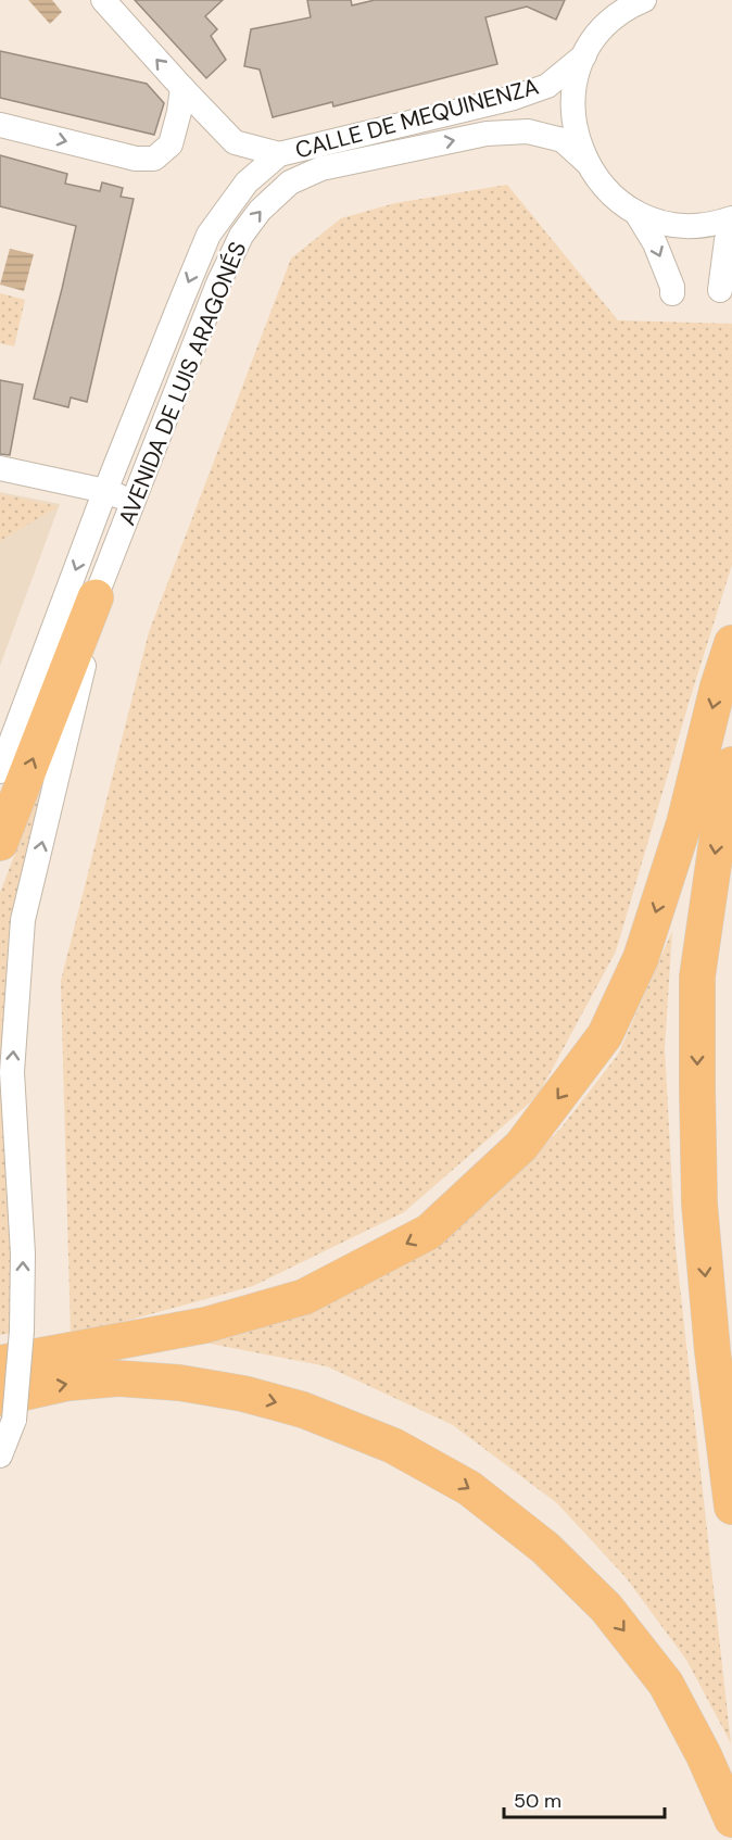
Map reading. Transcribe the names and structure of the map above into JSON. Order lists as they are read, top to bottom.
{
  "streets": {
    "street": ["CALLE DE MEQUINENZA", "AVENIDA DE LUIS ARAGONÉS"]
  },
  "crossings": [
    ["CALLE DE MEQUINENZA", "AVENIDA DE LUIS ARAGONÉS"]
  ],
  "scale_bar": "50 m"
}
